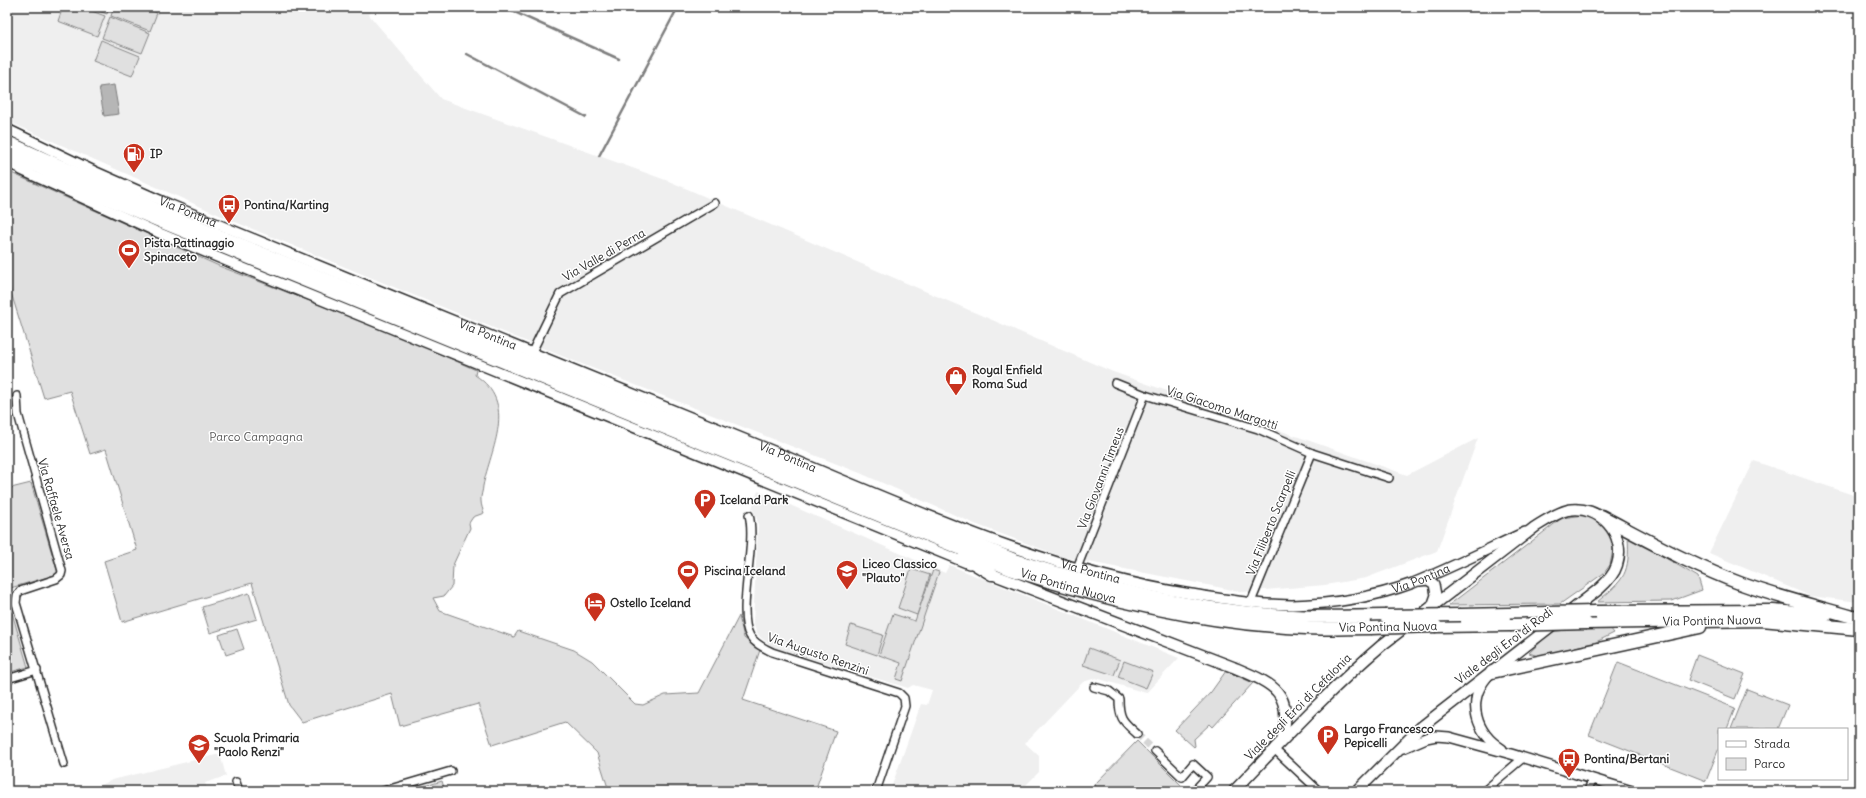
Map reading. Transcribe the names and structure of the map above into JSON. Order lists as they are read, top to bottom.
{
  "streets": {
    "highway": ["Via Pontina", "Via Pontina Nuova"],
    "main road": ["Viale degli Eroi di Rodi", "Viale degli Eroi di Cefalonia"],
    "street": [
      "Via Valle di Perna",
      "Via Giacomo Margotti",
      "Via Giovanni Timeus",
      "Via Raffaele Aversa",
      "Via Filiberto Scarpelli",
      "Via Augusto Renzini"
    ]
  },
  "crossings": [
    ["Via Pontina", "Via Valle di Perna"],
    ["Via Pontina", "Via Giovanni Timeus"],
    ["Via Pontina", "Via Filiberto Scarpelli"],
    ["Via Pontina", "Via Pontina Nuova"],
    ["Via Pontina", "Viale degli Eroi di Rodi"],
    ["Via Pontina", "Viale degli Eroi di Cefalonia"],
    ["Via Giacomo Margotti", "Via Giovanni Timeus"],
    ["Via Giacomo Margotti", "Via Filiberto Scarpelli"]
  ],
  "parks": ["Parco Campagna"],
  "places": {
    "fuel station": ["IP"],
    "bus stop": ["Pontina/Karting", "Pontina/Bertani"],
    "sports": ["Pista Pattinaggio Spinaceto", "Piscina Iceland"],
    "shop": ["Royal Enfield Roma Sud"],
    "parking": ["Iceland Park", "Largo Francesco Pepicelli"],
    "school or university": ["Liceo Classico \"Plauto\"", "Scuola Primaria \"Paolo Renzi\""],
    "hotel": ["Ostello Iceland"]
  },
  "legend": ["Strada", "Parco"]
}
